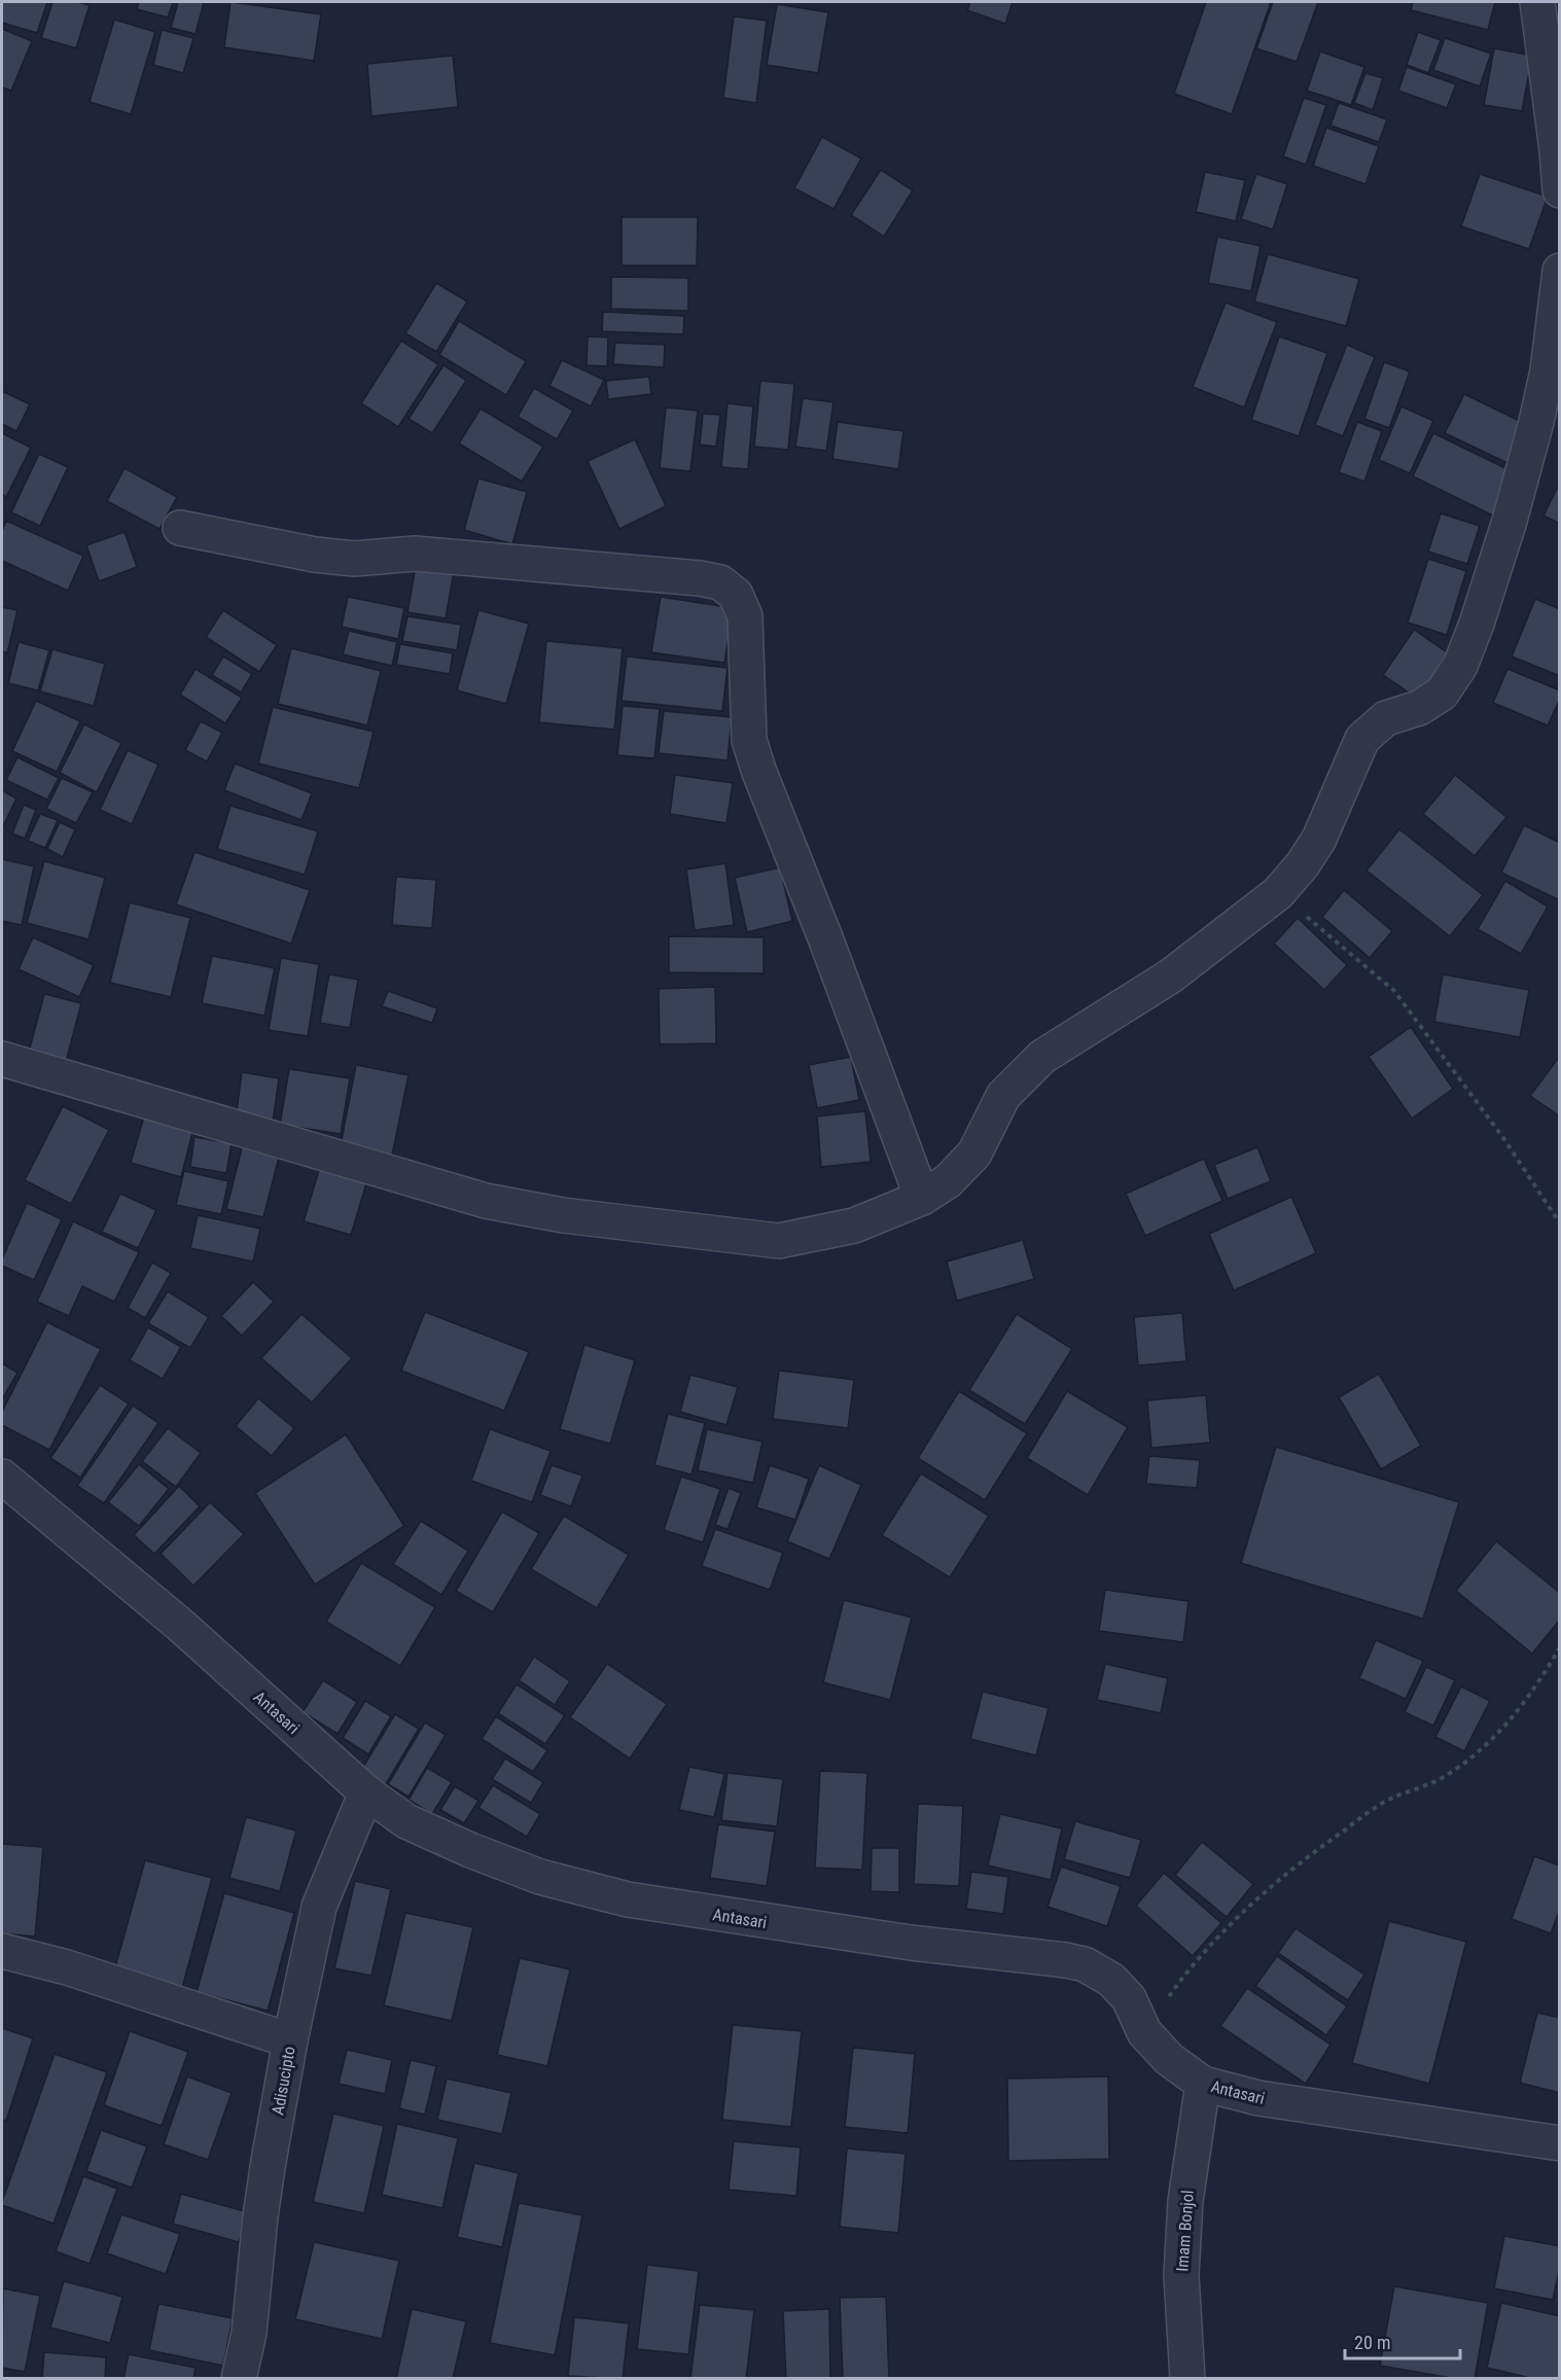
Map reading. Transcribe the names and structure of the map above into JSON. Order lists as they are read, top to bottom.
{
  "streets": {
    "street": ["Antasari", "Adisucipto", "Imam Bonjol"]
  },
  "crossings": [
    ["Antasari", "Adisucipto"],
    ["Antasari", "Imam Bonjol"]
  ],
  "scale_bar": "20 m"
}
